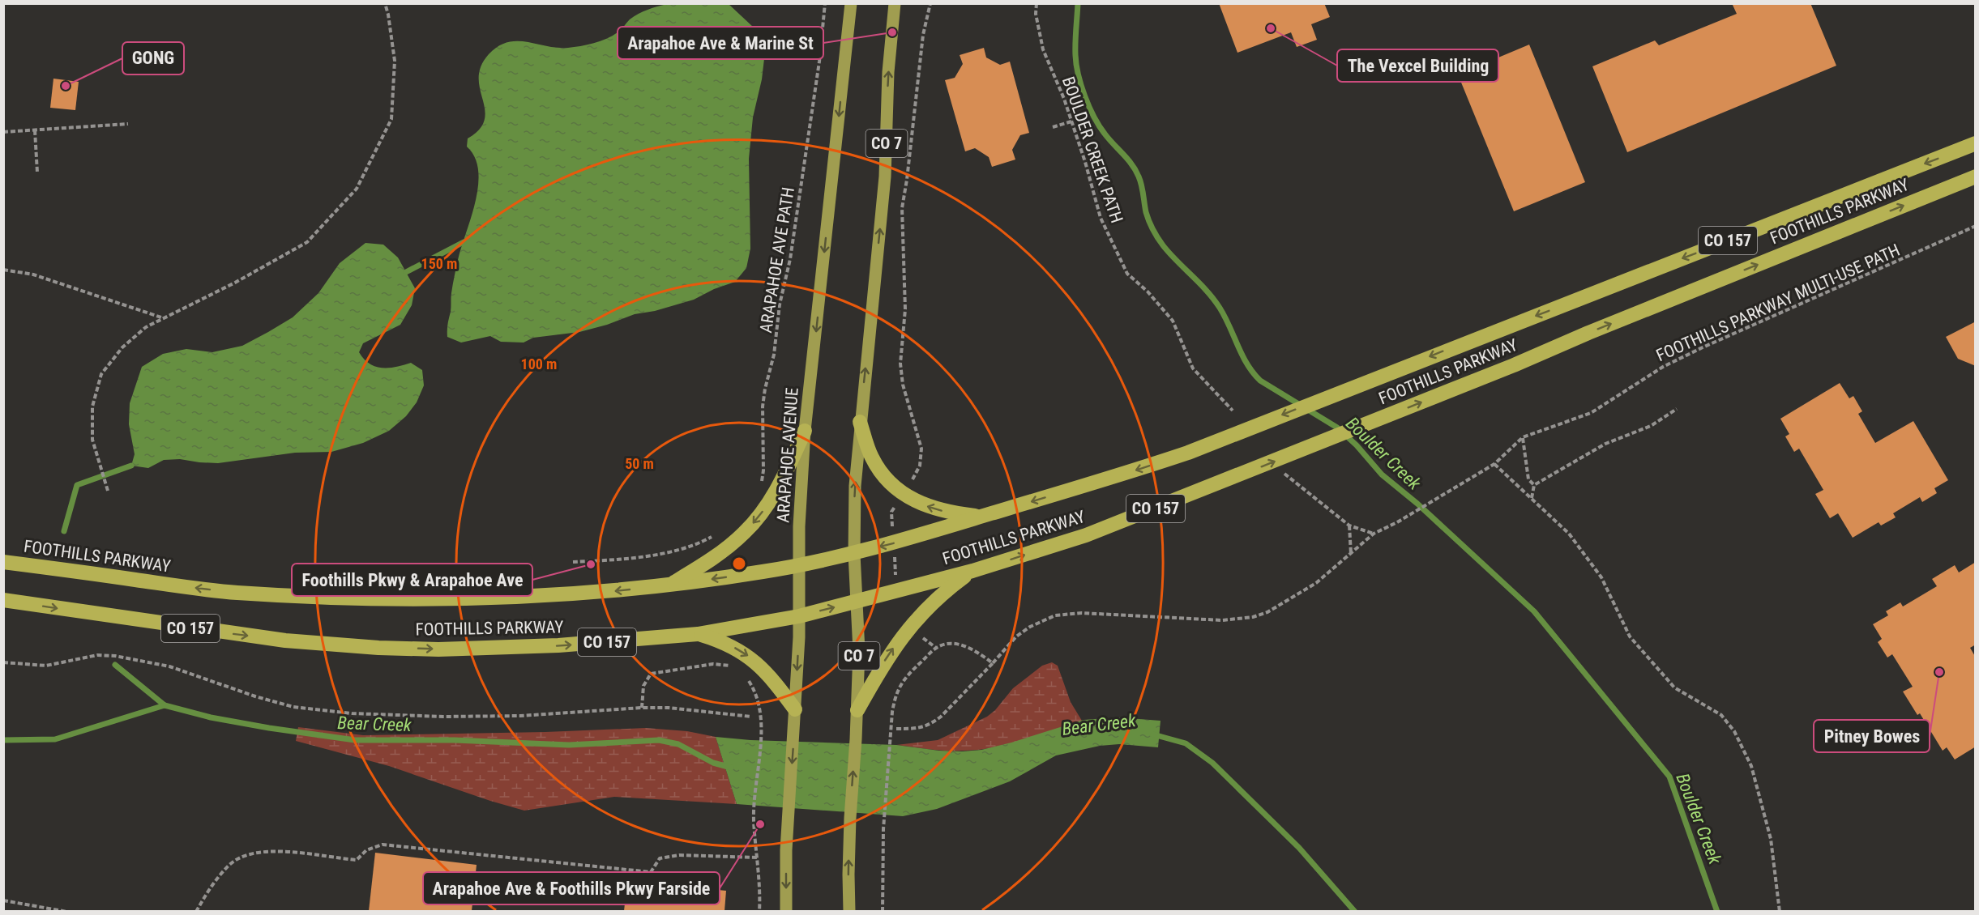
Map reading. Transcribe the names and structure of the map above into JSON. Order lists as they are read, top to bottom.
{
  "streets": {
    "highway": ["FOOTHILLS PARKWAY", "CO 157"],
    "main road": ["CO 7", "ARAPAHOE AVENUE"],
    "path": ["BOULDER CREEK PATH", "ARAPAHOE AVE PATH", "FOOTHILLS PARKWAY MULTI-USE PATH"]
  },
  "crossings": [
    ["CO 7", "FOOTHILLS PARKWAY"],
    ["FOOTHILLS PARKWAY", "ARAPAHOE AVENUE"]
  ],
  "water": ["Boulder Creek", "Bear Creek"],
  "places": [
    "The Vexcel Building",
    "Arapahoe Ave & Marine St",
    "GONG",
    "Foothills Pkwy & Arapahoe Ave",
    "Pitney Bowes",
    "Arapahoe Ave & Foothills Pkwy Farside"
  ],
  "rings": ["150 m", "100 m", "50 m"]
}
